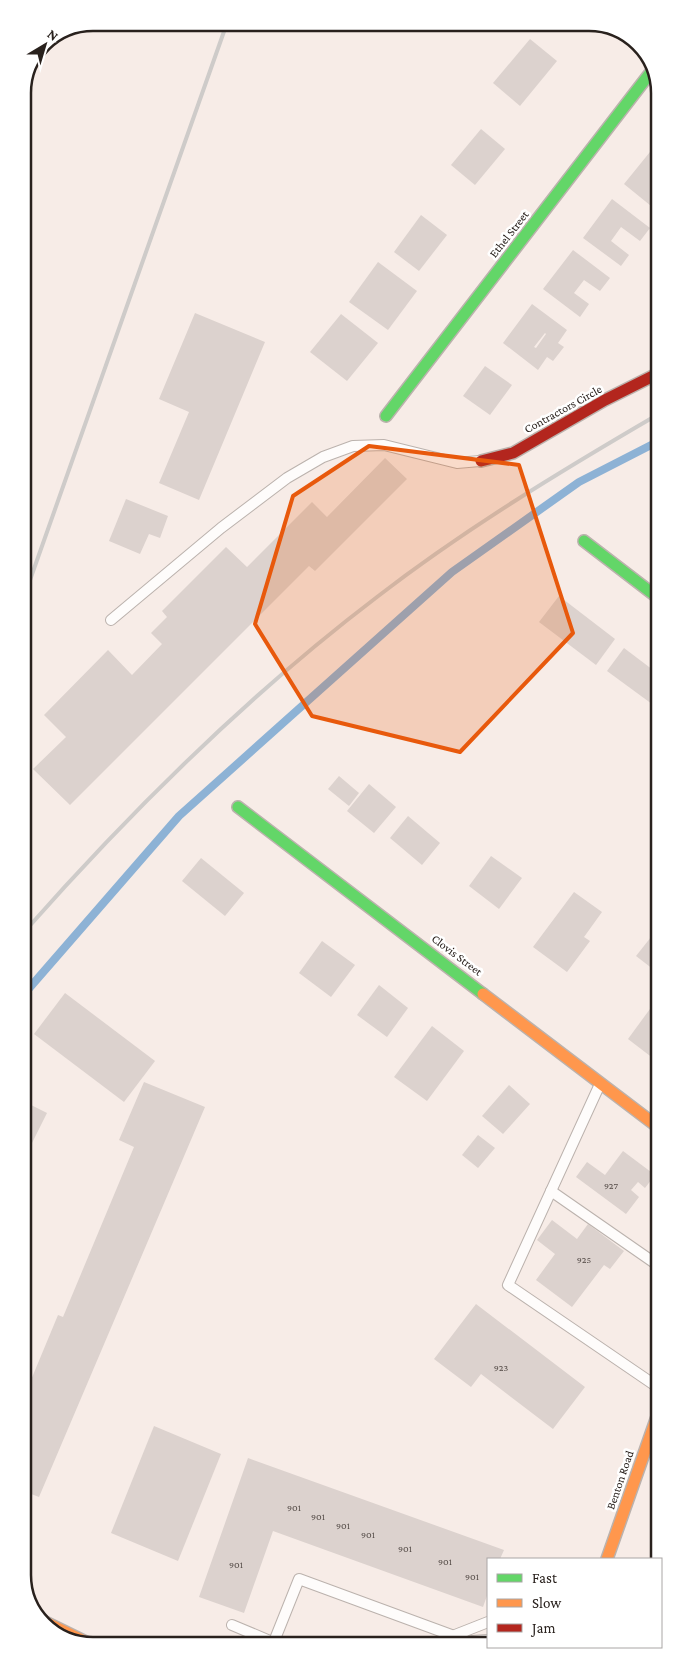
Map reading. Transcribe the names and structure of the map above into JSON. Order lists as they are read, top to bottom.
{
  "streets": {
    "street": [
      "Ethel Street",
      "Contractors Circle",
      "Clovis Street",
      "Benton Road"
    ]
  },
  "house_numbers": [
    "927",
    "925",
    "923",
    "901",
    "901",
    "901",
    "901",
    "901",
    "901",
    "901",
    "901"
  ],
  "legend": ["Fast", "Slow", "Jam"],
  "north": "top right"
}
